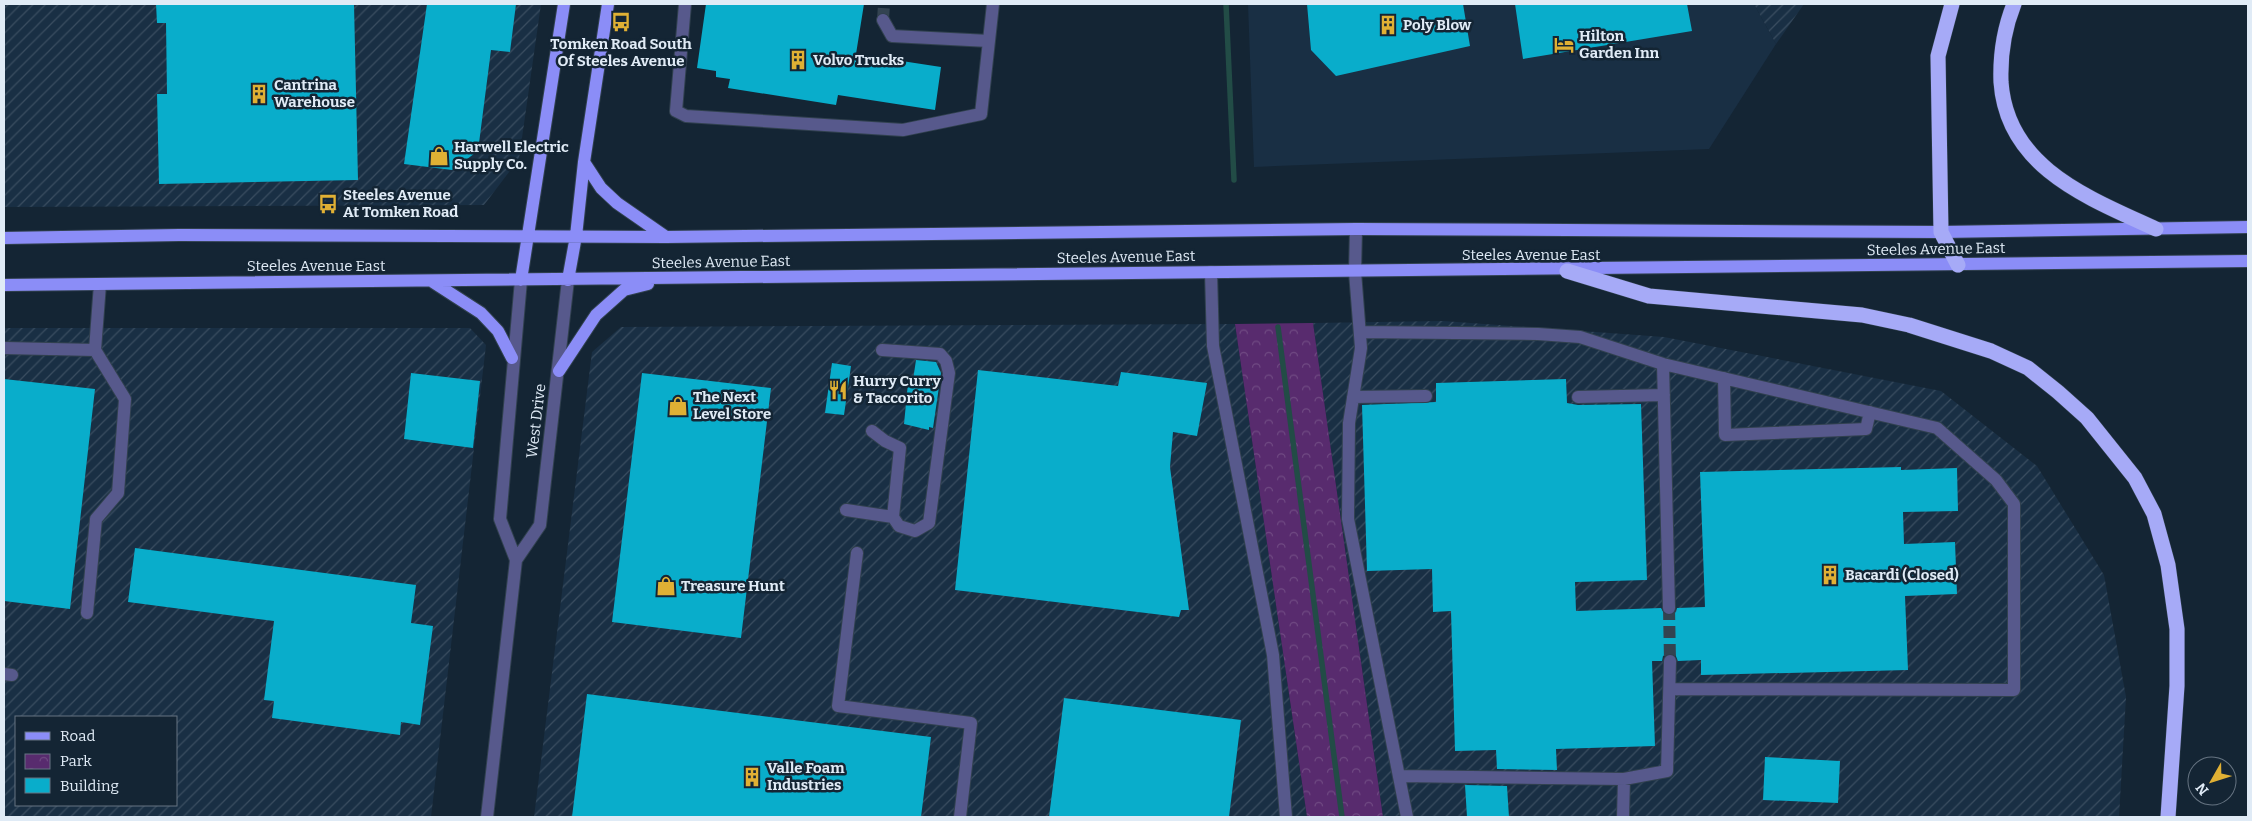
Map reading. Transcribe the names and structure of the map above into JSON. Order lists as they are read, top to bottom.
{
  "streets": {
    "main road": ["Steeles Avenue East"],
    "street": ["West Drive"]
  },
  "crossings": [
    ["Steeles Avenue East", "West Drive"]
  ],
  "places": {
    "bus stop": ["Tomken Road South Of Steeles Avenue", "Steeles Avenue At Tomken Road"],
    "building": [
      "Poly Blow",
      "Volvo Trucks",
      "Cantrina Warehouse",
      "Bacardi (Closed)",
      "Valle Foam Industries"
    ],
    "hotel": ["Hilton Garden Inn"],
    "shop": ["Harwell Electric Supply Co.", "The Next Level Store", "Treasure Hunt"],
    "restaurant": ["Hurry Curry & Taccorito"]
  },
  "legend": ["Road", "Park", "Building"],
  "north": "bottom left"
}
